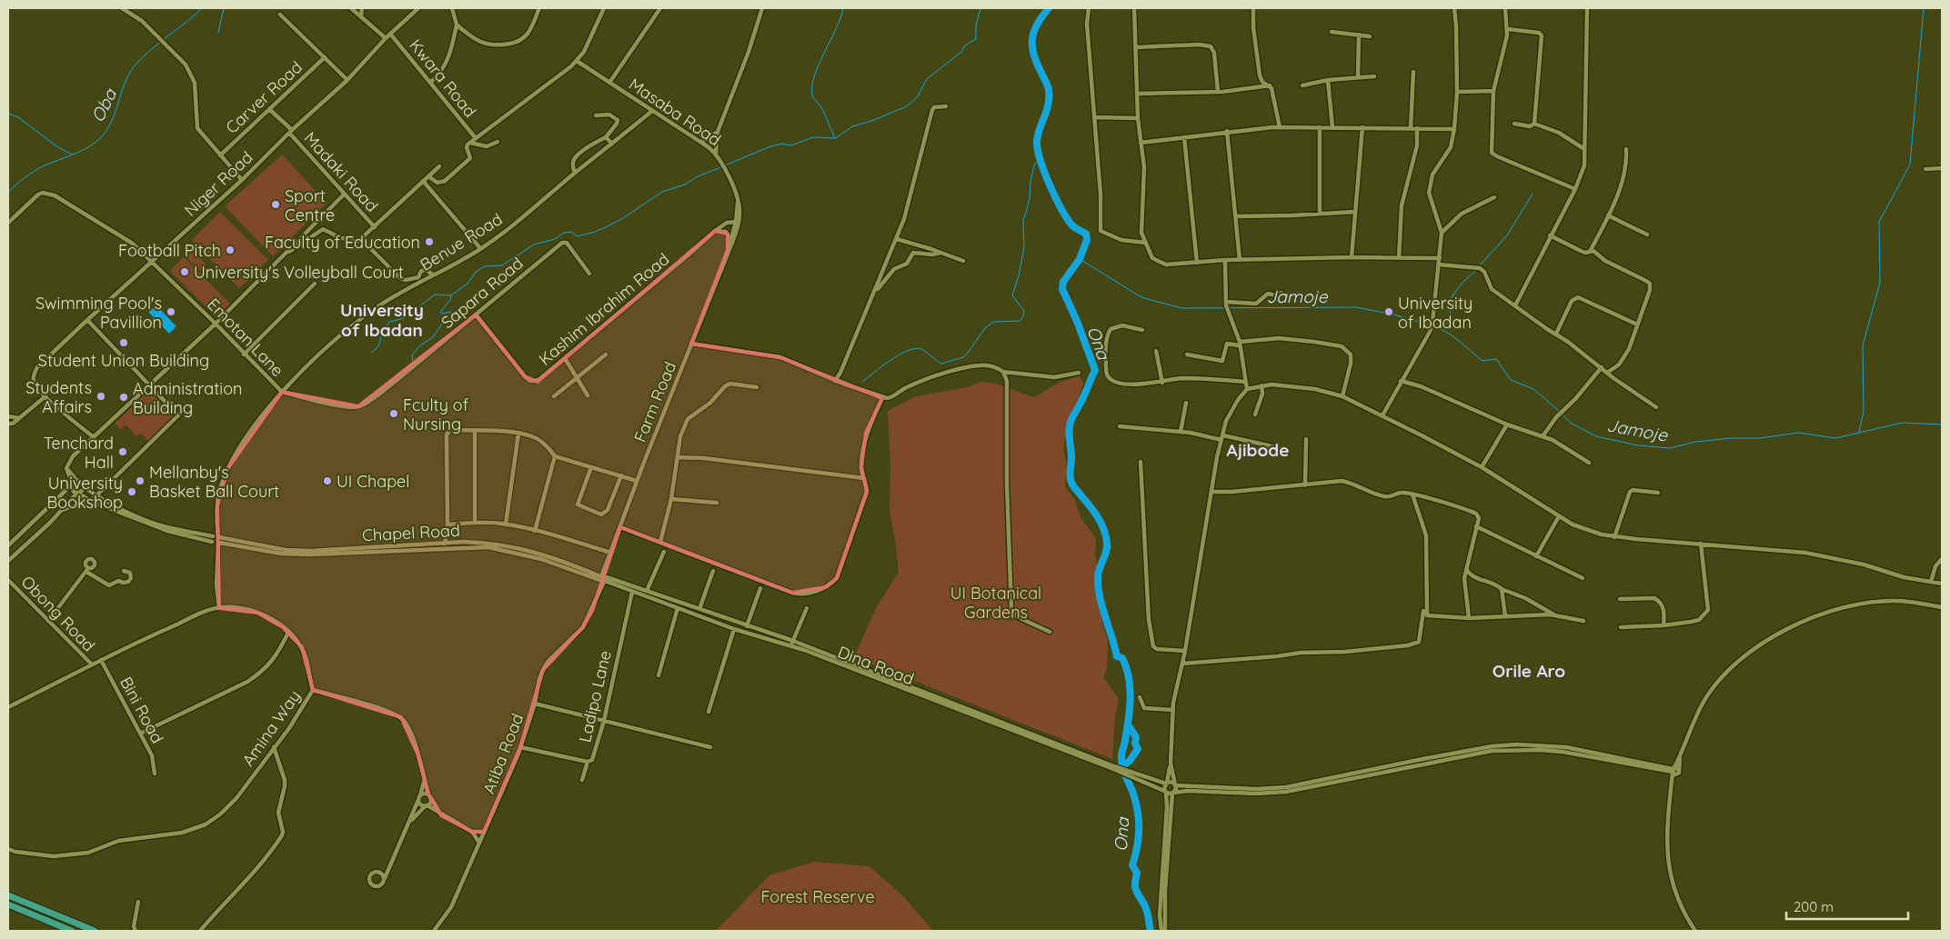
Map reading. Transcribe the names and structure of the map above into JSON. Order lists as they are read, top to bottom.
{
  "streets": {
    "street": [
      "Kwara Road",
      "Carver Road",
      "Masaba Road",
      "Madaki Road",
      "Niger Road",
      "Benue Road",
      "Sapara Road",
      "Kashim Ibrahim Road",
      "Emotan Lane",
      "Farm Road",
      "Chapel Road",
      "Obong Road",
      "Dina Road",
      "Ladipo Lane",
      "Bini Road",
      "Amina Way",
      "Atiba Road"
    ]
  },
  "crossings": [
    ["Kwara Road", "Niger Road"],
    ["Carver Road", "Madaki Road"],
    ["Masaba Road", "Benue Road"],
    ["Masaba Road", "Farm Road"],
    ["Madaki Road", "Niger Road"],
    ["Niger Road", "Emotan Lane"],
    ["Benue Road", "Sapara Road"],
    ["Benue Road", "Emotan Lane"],
    ["Sapara Road", "Kashim Ibrahim Road"],
    ["Sapara Road", "Emotan Lane"],
    ["Kashim Ibrahim Road", "Farm Road"],
    ["Emotan Lane", "Chapel Road"],
    ["Emotan Lane", "Amina Way"],
    ["Farm Road", "Chapel Road"],
    ["Farm Road", "Dina Road"],
    ["Farm Road", "Atiba Road"],
    ["Chapel Road", "Dina Road"],
    ["Chapel Road", "Atiba Road"],
    ["Obong Road", "Amina Way"],
    ["Dina Road", "Ladipo Lane"],
    ["Dina Road", "Atiba Road"],
    ["Ladipo Lane", "Atiba Road"],
    ["Bini Road", "Amina Way"]
  ],
  "districts": ["University of Ibadan", "Ajibode", "Orile Aro"],
  "water": ["Oba", "Jamoje", "Ona"],
  "parks": ["UI Botanical Gardens", "Forest Reserve"],
  "places": [
    "Sport Centre",
    "Faculty of Education",
    "Football Pitch",
    "University's Volleyball Court",
    "Swimming Pool's Pavillion",
    "University of Ibadan",
    "Student Union Building",
    "Students Affairs",
    "Administration Building",
    "Fculty of Nursing",
    "Tenchard Hall",
    "Mellanby's Basket Ball Court",
    "UI Chapel",
    "University Bookshop"
  ],
  "scale_bar": "200 m"
}
